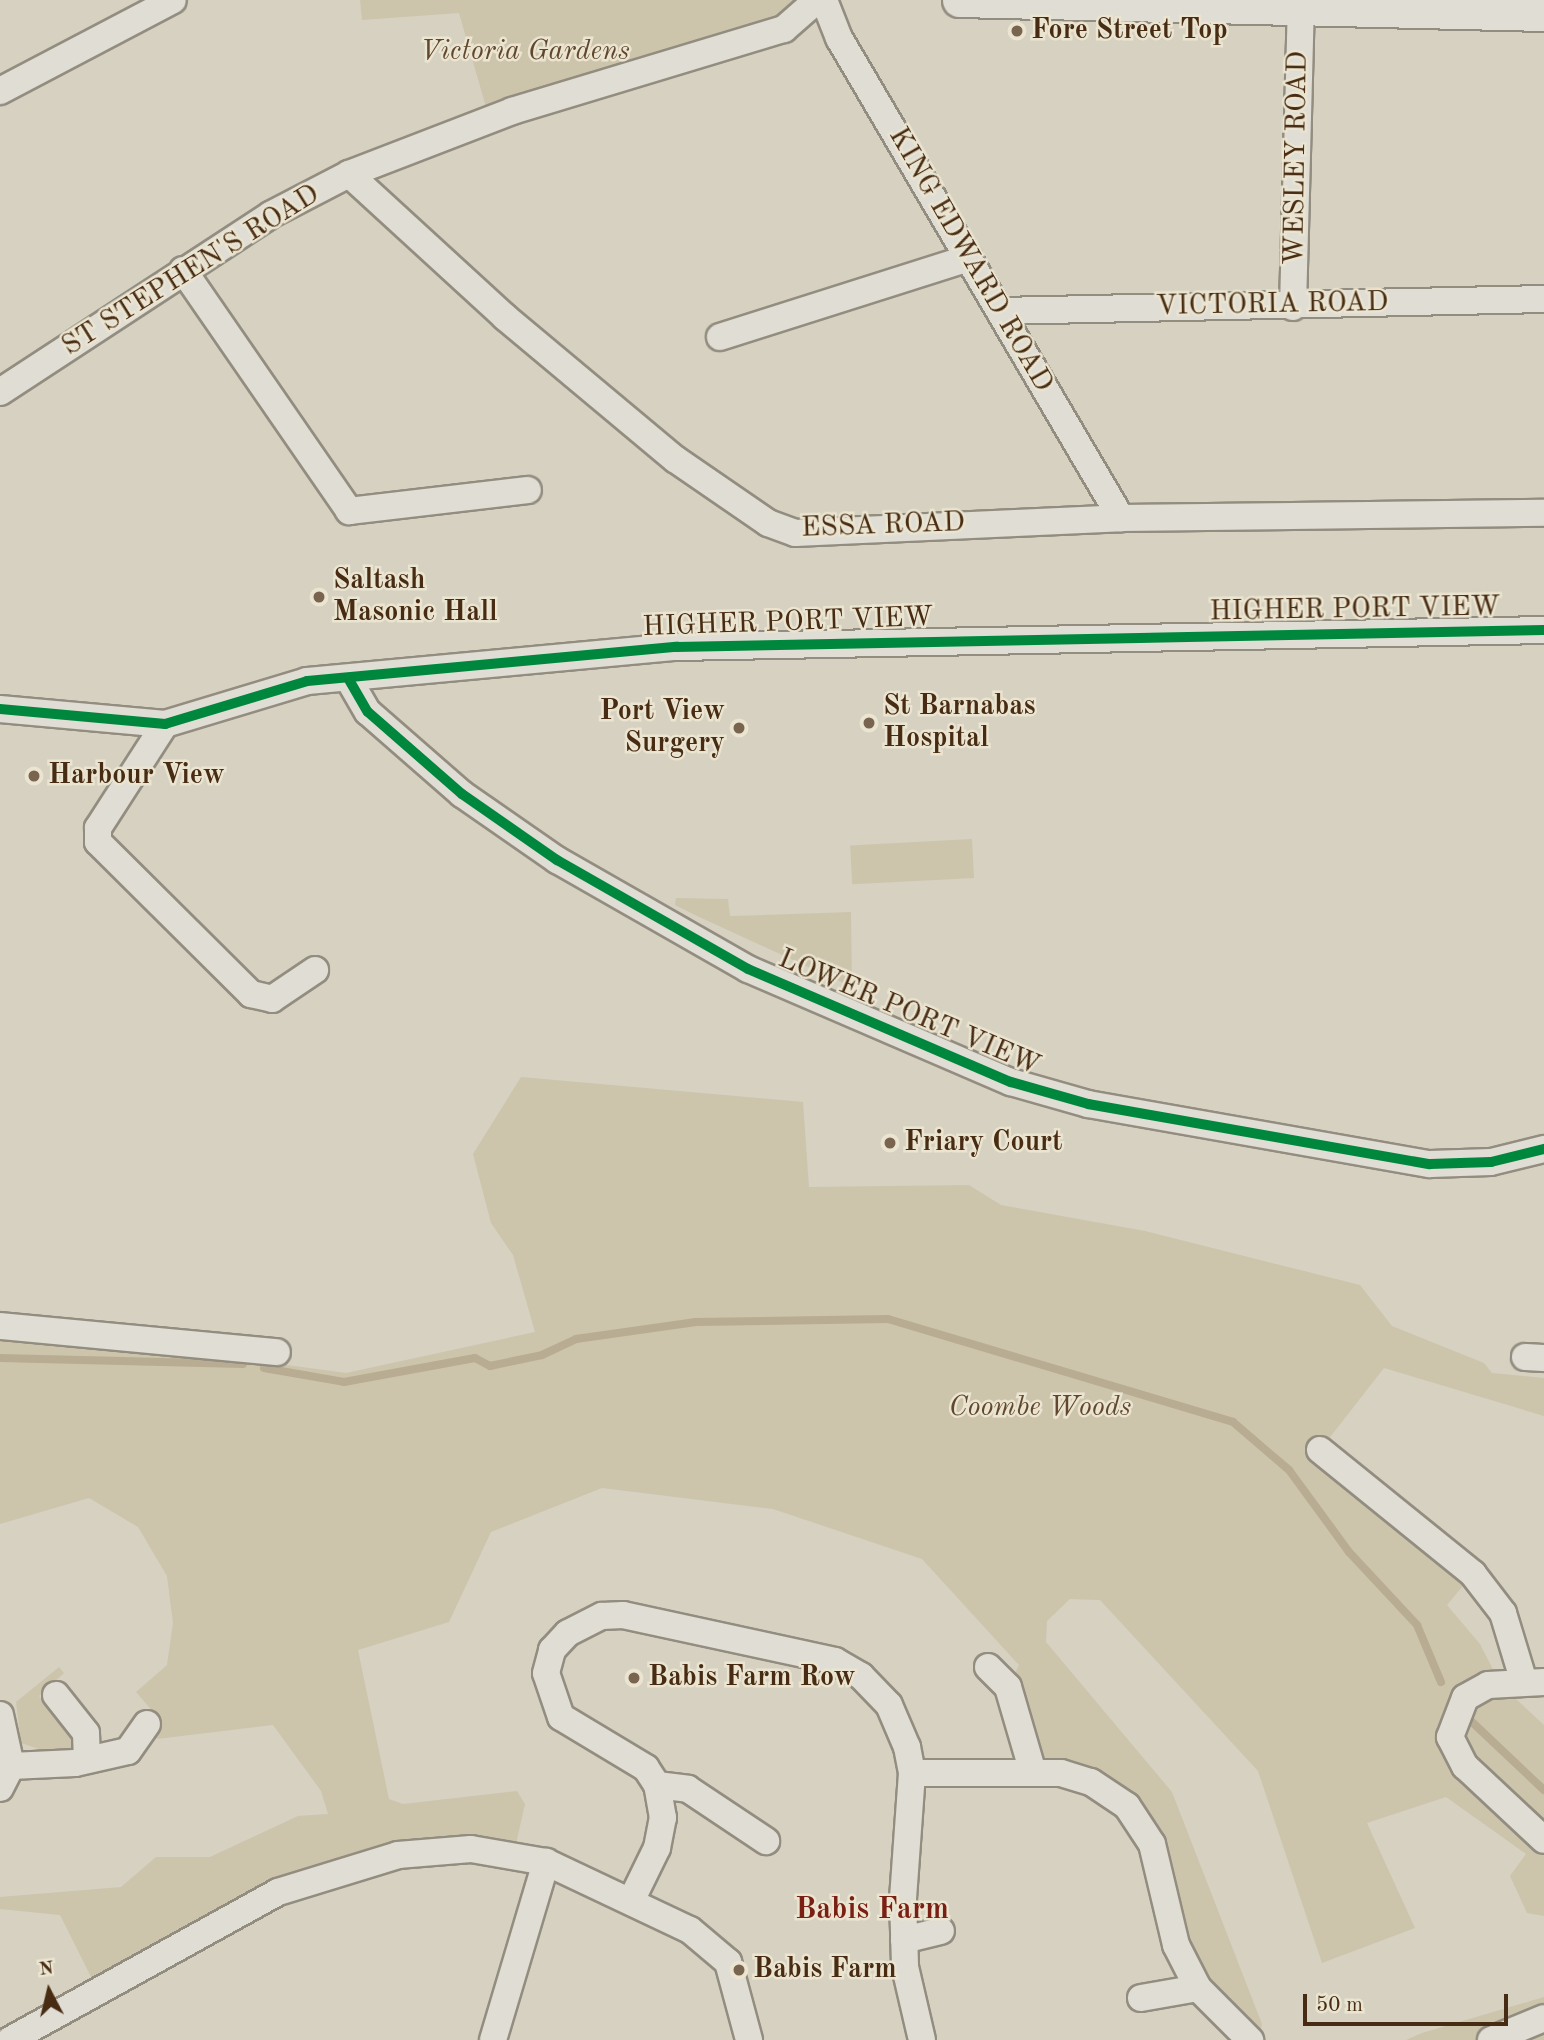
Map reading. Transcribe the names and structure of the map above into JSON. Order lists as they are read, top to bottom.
{
  "streets": {
    "street": [
      "WESLEY ROAD",
      "KING EDWARD ROAD",
      "ST STEPHEN'S ROAD",
      "VICTORIA ROAD",
      "ESSA ROAD",
      "HIGHER PORT VIEW",
      "LOWER PORT VIEW"
    ]
  },
  "crossings": [
    ["WESLEY ROAD", "VICTORIA ROAD"],
    ["KING EDWARD ROAD", "VICTORIA ROAD"],
    ["KING EDWARD ROAD", "ESSA ROAD"],
    ["ST STEPHEN'S ROAD", "ESSA ROAD"],
    ["HIGHER PORT VIEW", "LOWER PORT VIEW"]
  ],
  "districts": ["Babis Farm"],
  "parks": ["Victoria Gardens", "Coombe Woods"],
  "places": [
    "Fore Street Top",
    "Saltash Masonic Hall",
    "St Barnabas Hospital",
    "Port View Surgery",
    "Harbour View",
    "Friary Court",
    "Babis Farm Row",
    "Babis Farm"
  ],
  "scale_bar": "50 m",
  "north": "top"
}
